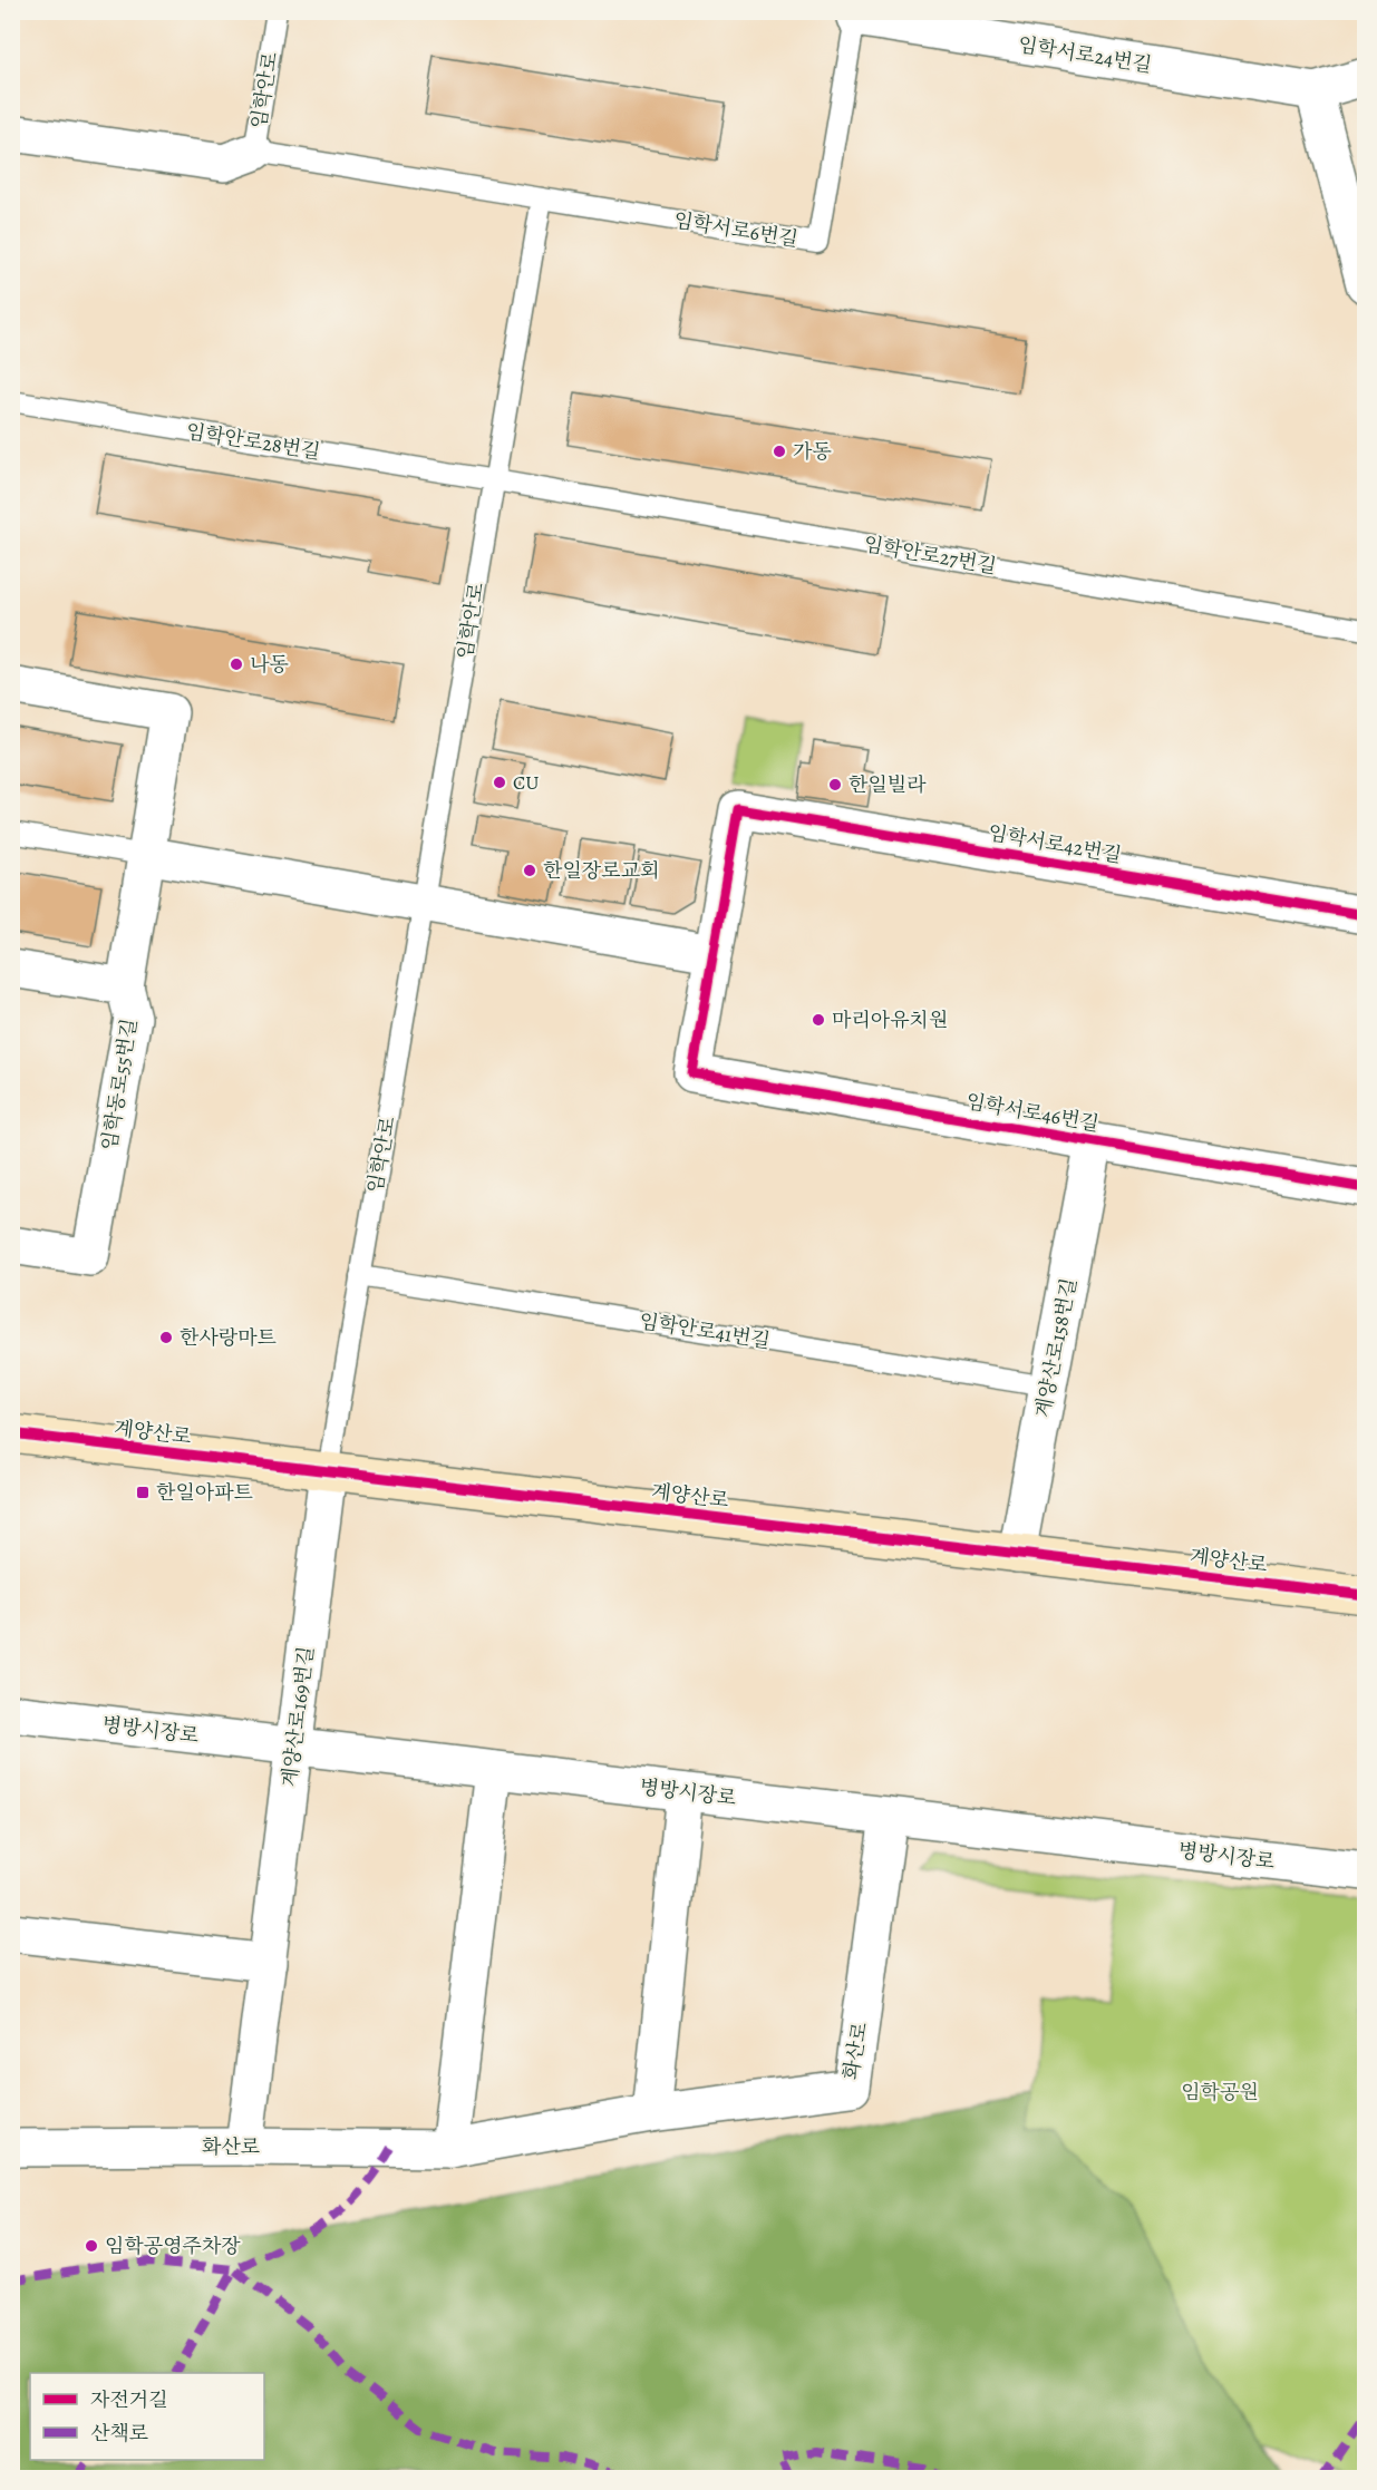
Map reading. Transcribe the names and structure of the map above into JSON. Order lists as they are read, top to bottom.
{
  "streets": {
    "street": [
      "임학서로24번길",
      "임학서로42번길",
      "임학동로55번길",
      "임학서로46번길",
      "계양산로158번길",
      "계양산로",
      "계양산로169번길",
      "병방시장로",
      "화산로"
    ],
    "lane": [
      "임학안로",
      "임학서로6번길",
      "임학안로28번길",
      "임학안로27번길",
      "임학안로41번길"
    ]
  },
  "crossings": [
    ["임학서로24번길", "임학서로6번길"],
    ["임학안로", "임학서로6번길"],
    ["임학안로", "임학안로28번길"],
    ["임학안로", "임학안로27번길"],
    ["임학안로", "임학안로41번길"],
    ["임학안로", "계양산로"],
    ["임학안로", "계양산로169번길"],
    ["임학안로28번길", "임학안로27번길"],
    ["임학서로42번길", "임학서로46번길"],
    ["임학서로46번길", "계양산로158번길"],
    ["임학안로41번길", "계양산로158번길"],
    ["계양산로158번길", "계양산로"],
    ["계양산로", "계양산로169번길"],
    ["계양산로169번길", "병방시장로"],
    ["계양산로169번길", "화산로"],
    ["병방시장로", "화산로"]
  ],
  "parks": ["임학공원"],
  "places": {
    "other": [
      "가동",
      "나동",
      "CU",
      "한일빌라",
      "한일장로교회",
      "마리아유치원",
      "한사랑마트",
      "임학공영주차장"
    ],
    "transit": ["한일아파트"]
  },
  "legend": ["자전거길", "산책로"]
}
